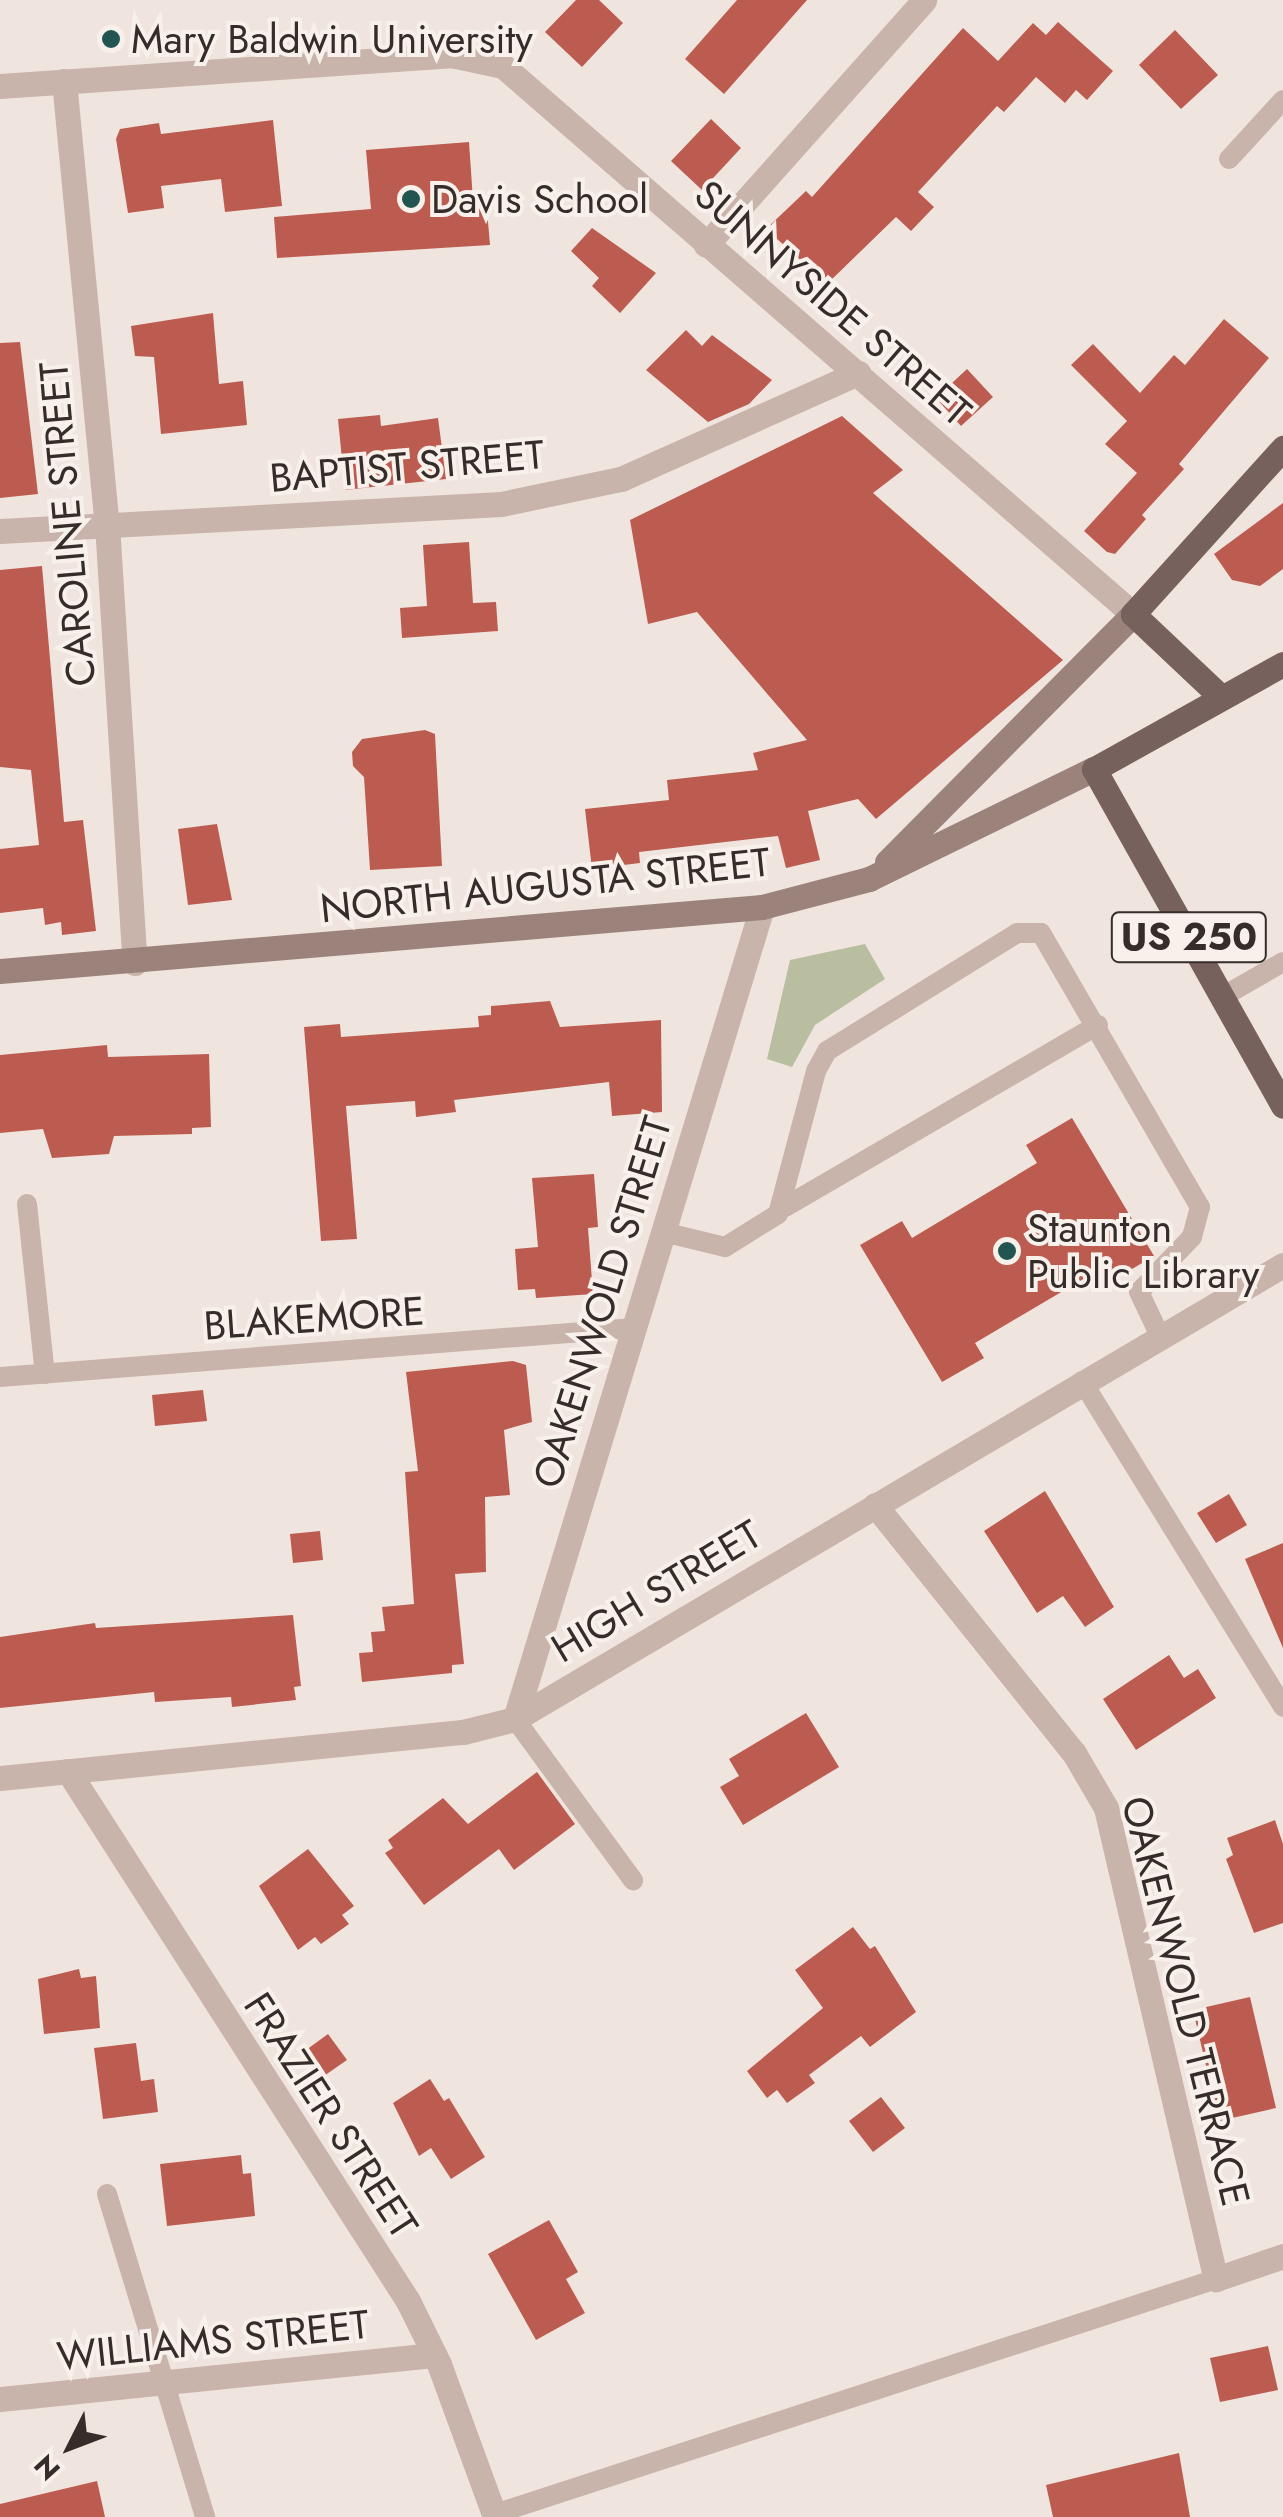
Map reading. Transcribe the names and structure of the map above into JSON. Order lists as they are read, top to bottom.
{
  "streets": {
    "main road": ["NORTH AUGUSTA STREET", "US 250"],
    "street": [
      "SUNNYSIDE STREET",
      "BAPTIST STREET",
      "CAROLINE STREET",
      "OAKENWOLD STREET",
      "HIGH STREET",
      "OAKENWOLD TERRACE",
      "FRAZIER STREET",
      "WILLIAMS STREET"
    ],
    "lane": ["BLAKEMORE"]
  },
  "crossings": [
    ["SUNNYSIDE STREET", "BAPTIST STREET"],
    ["SUNNYSIDE STREET", "CAROLINE STREET"],
    ["BAPTIST STREET", "CAROLINE STREET"],
    ["CAROLINE STREET", "NORTH AUGUSTA STREET"],
    ["NORTH AUGUSTA STREET", "US 250"],
    ["NORTH AUGUSTA STREET", "OAKENWOLD STREET"],
    ["OAKENWOLD STREET", "BLAKEMORE"],
    ["OAKENWOLD STREET", "HIGH STREET"],
    ["HIGH STREET", "OAKENWOLD TERRACE"],
    ["HIGH STREET", "FRAZIER STREET"],
    ["FRAZIER STREET", "WILLIAMS STREET"]
  ],
  "places": ["Mary Baldwin University", "Davis School", "Staunton Public Library"],
  "north": "bottom left"
}
